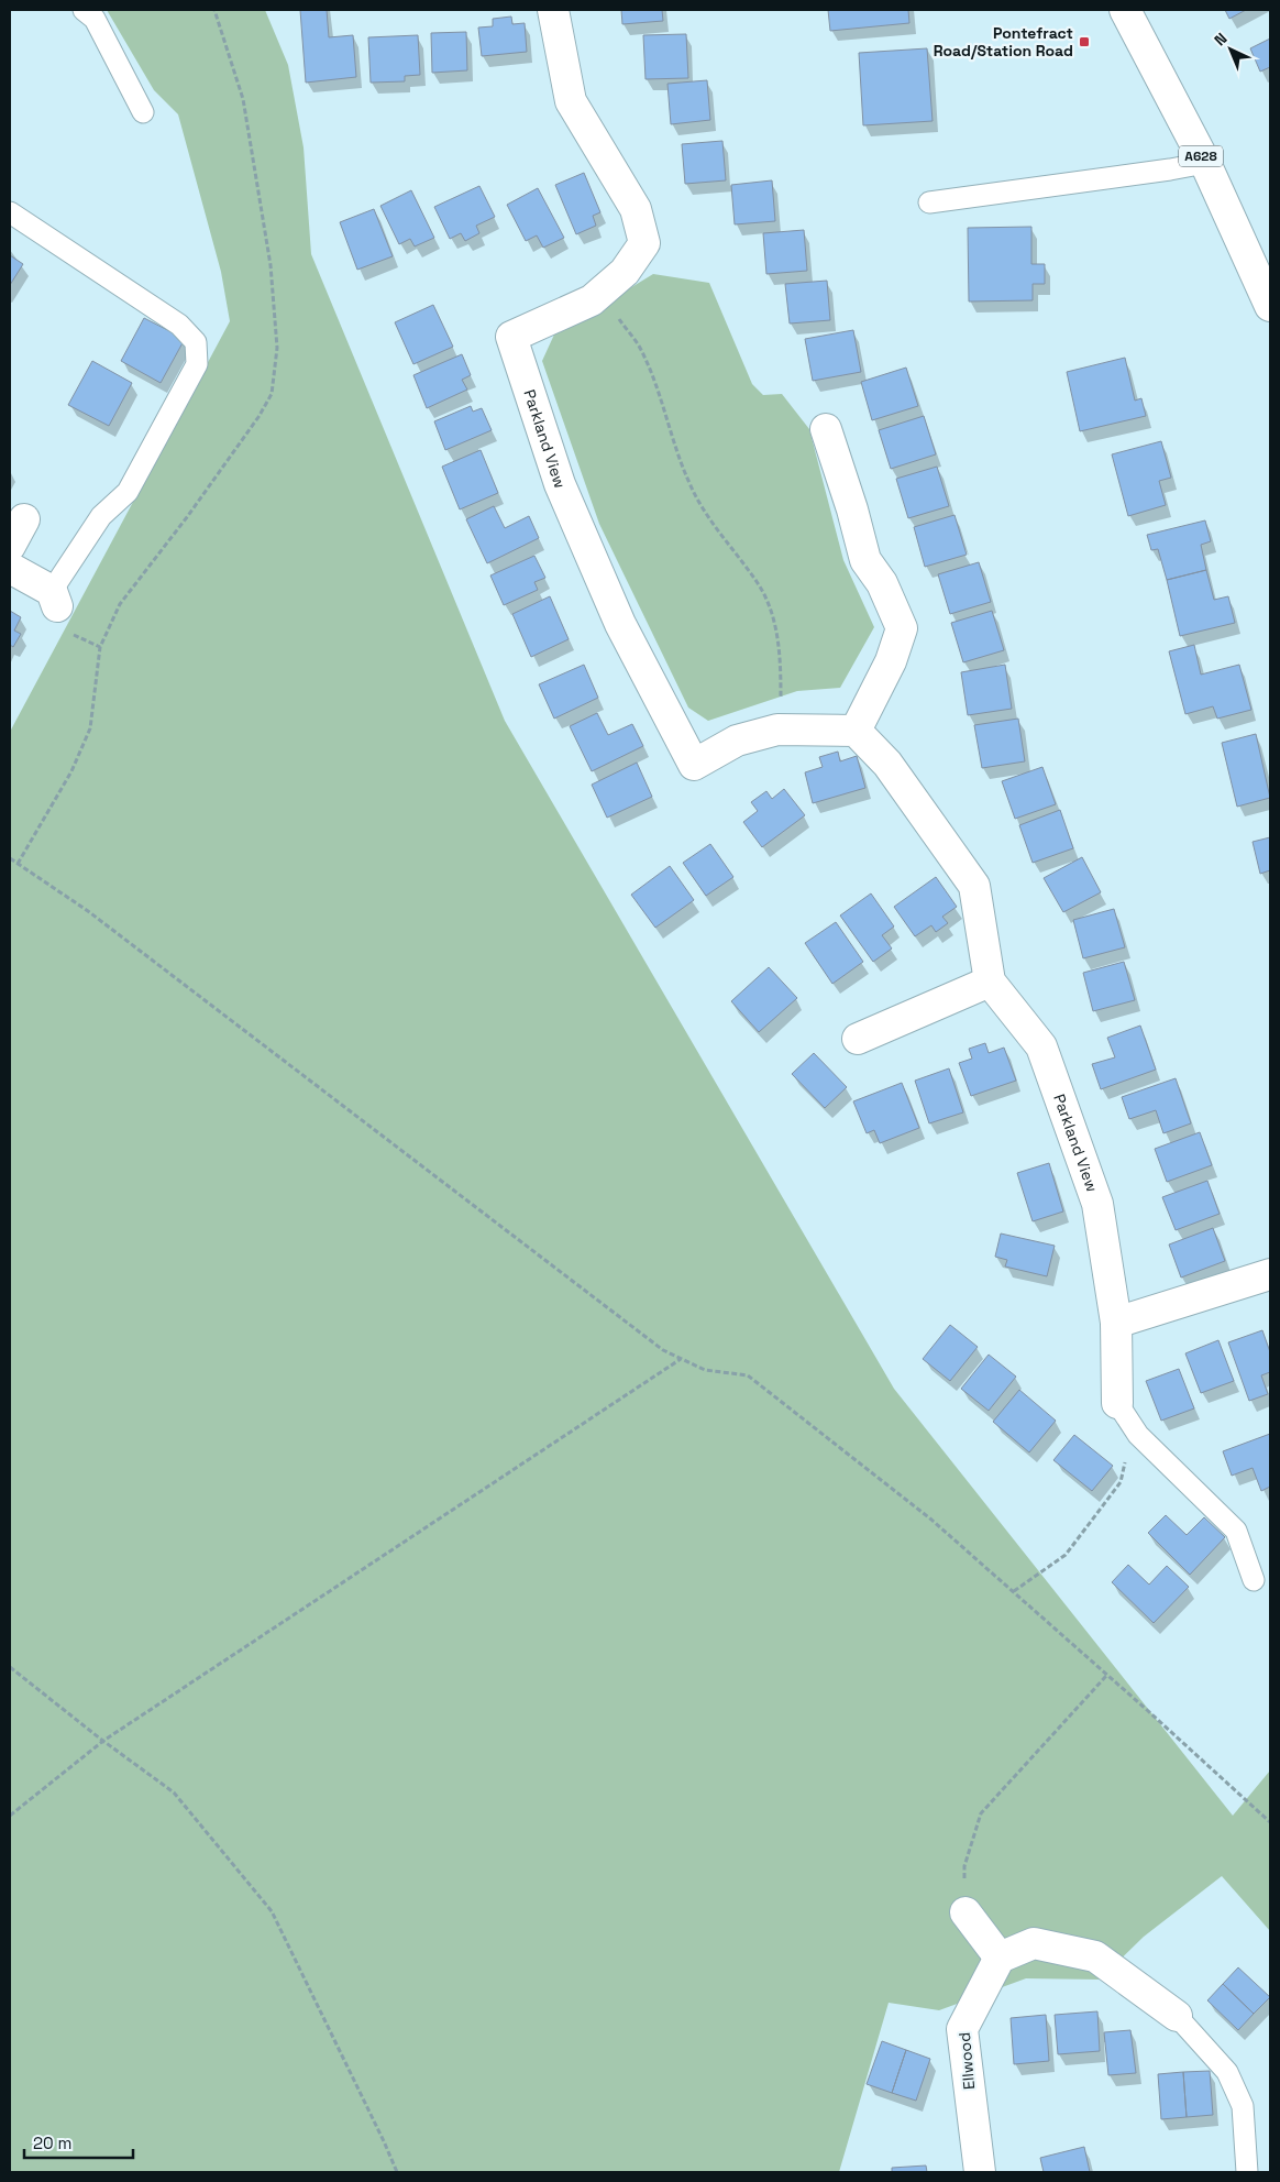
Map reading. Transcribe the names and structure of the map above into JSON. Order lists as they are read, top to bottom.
{
  "streets": {
    "main road": ["A628", "Parkland View", "Ellwood"]
  },
  "places": {
    "transit": ["Pontefract Road/Station Road"]
  },
  "scale_bar": "20 m",
  "north": "top left"
}
